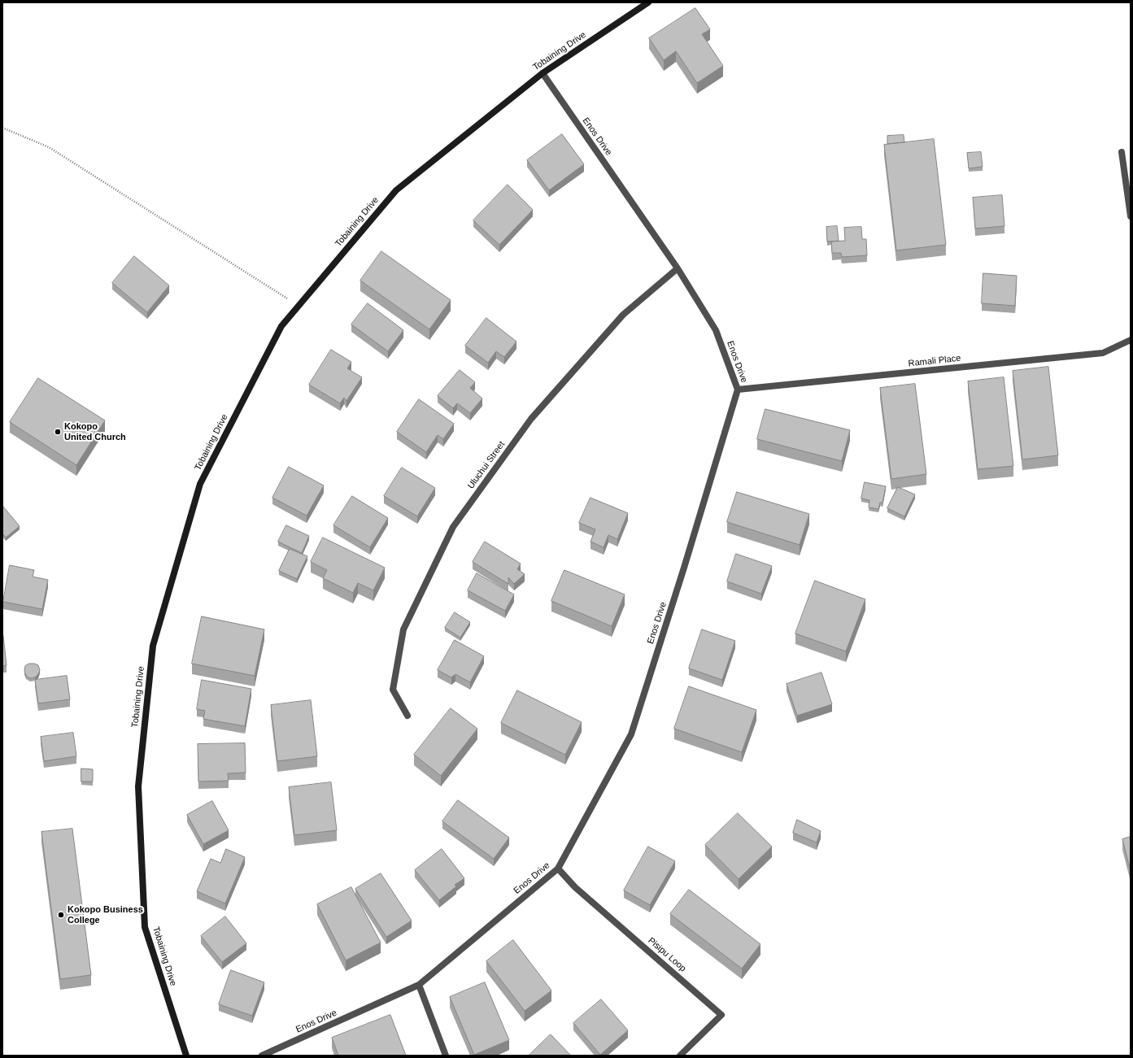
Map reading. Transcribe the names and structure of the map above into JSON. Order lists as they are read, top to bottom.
{
  "streets": {
    "street": [
      "Tobaining Drive",
      "Enos Drive",
      "Ramali Place",
      "Uluchui Street",
      "Pisipu Loop"
    ]
  },
  "crossings": [
    ["Tobaining Drive", "Enos Drive"],
    ["Enos Drive", "Ramali Place"],
    ["Enos Drive", "Uluchui Street"],
    ["Enos Drive", "Pisipu Loop"]
  ],
  "places": ["Kokopo United Church", "Kokopo Business College"]
}
